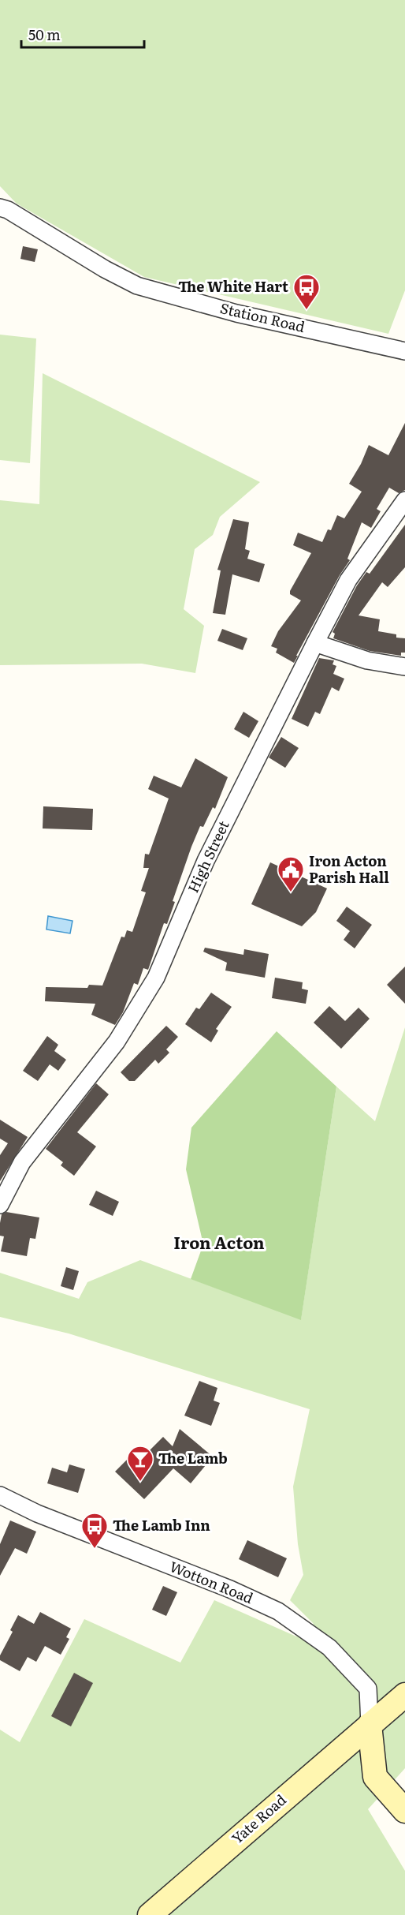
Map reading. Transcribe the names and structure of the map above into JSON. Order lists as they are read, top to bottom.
{
  "streets": {
    "main road": ["Yate Road"],
    "street": ["Station Road", "High Street", "Wotton Road"]
  },
  "crossings": [
    ["Wotton Road", "Yate Road"]
  ],
  "districts": ["Iron Acton"],
  "places": {
    "bus stop": ["The White Hart", "The Lamb Inn"],
    "public building": ["Iron Acton Parish Hall"],
    "bar": ["The Lamb"]
  },
  "scale_bar": "50 m"
}
